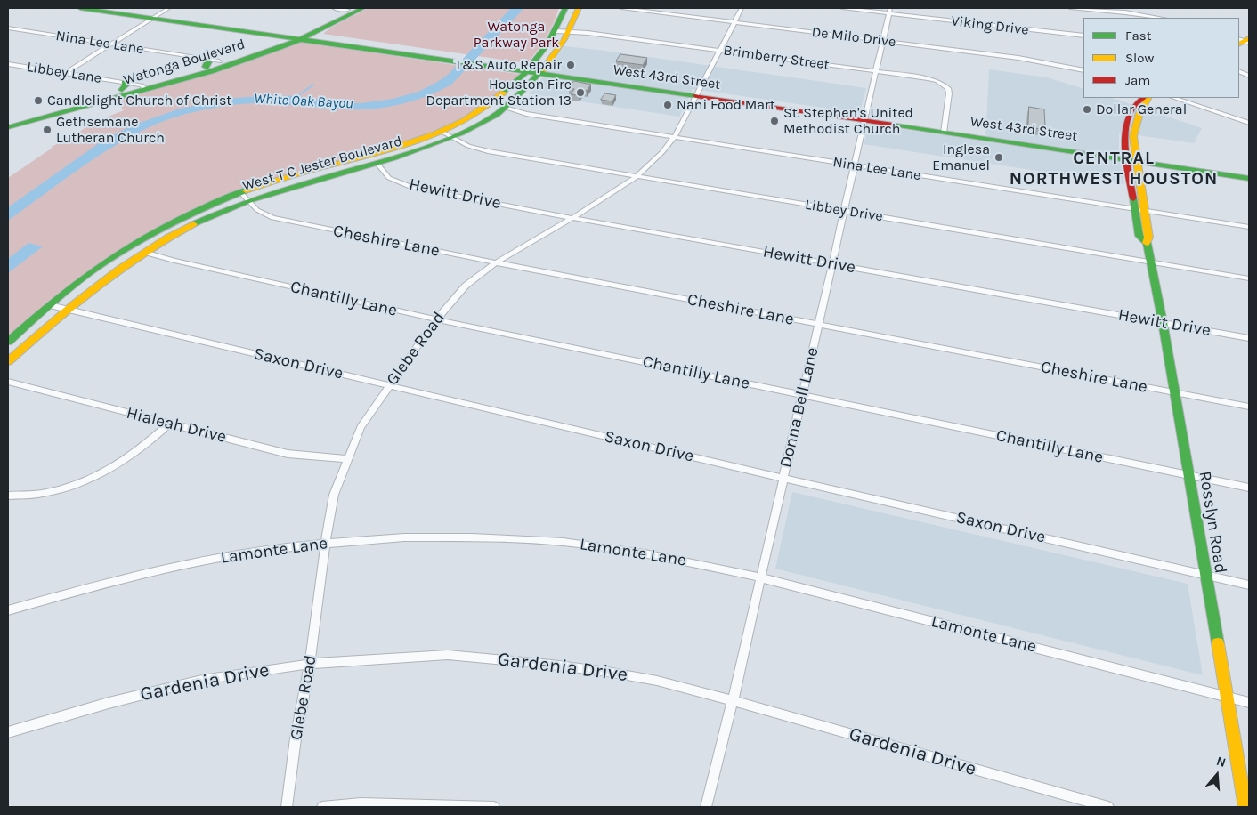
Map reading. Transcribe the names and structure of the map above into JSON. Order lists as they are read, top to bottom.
{
  "streets": {
    "main road": [
      "Watonga Boulevard",
      "West 43rd Street",
      "West T C Jester Boulevard",
      "Rosslyn Road"
    ],
    "street": [
      "Viking Drive",
      "De Milo Drive",
      "Nina Lee Lane",
      "Brimberry Street",
      "Libbey Lane",
      "Hewitt Drive",
      "Libbey Drive",
      "Cheshire Lane",
      "Chantilly Lane",
      "Glebe Road",
      "Saxon Drive",
      "Donna Bell Lane",
      "Hialeah Drive",
      "Lamonte Lane",
      "Gardenia Drive"
    ]
  },
  "crossings": [
    ["Viking Drive", "Donna Bell Lane"],
    ["De Milo Drive", "Glebe Road"],
    ["De Milo Drive", "Donna Bell Lane"],
    ["Nina Lee Lane", "Watonga Boulevard"],
    ["Nina Lee Lane", "West T C Jester Boulevard"],
    ["Nina Lee Lane", "Glebe Road"],
    ["Nina Lee Lane", "Donna Bell Lane"],
    ["Nina Lee Lane", "Rosslyn Road"],
    ["Brimberry Street", "West 43rd Street"],
    ["Brimberry Street", "West T C Jester Boulevard"],
    ["Brimberry Street", "Glebe Road"],
    ["Brimberry Street", "Donna Bell Lane"],
    ["Watonga Boulevard", "Libbey Lane"],
    ["Watonga Boulevard", "West 43rd Street"],
    ["West 43rd Street", "West T C Jester Boulevard"],
    ["West 43rd Street", "Glebe Road"],
    ["West 43rd Street", "Donna Bell Lane"],
    ["West 43rd Street", "Rosslyn Road"],
    ["West T C Jester Boulevard", "Hewitt Drive"],
    ["West T C Jester Boulevard", "Libbey Drive"],
    ["West T C Jester Boulevard", "Cheshire Lane"],
    ["West T C Jester Boulevard", "Chantilly Lane"],
    ["West T C Jester Boulevard", "Saxon Drive"],
    ["Hewitt Drive", "Glebe Road"],
    ["Hewitt Drive", "Donna Bell Lane"],
    ["Hewitt Drive", "Rosslyn Road"],
    ["Libbey Drive", "Glebe Road"],
    ["Libbey Drive", "Donna Bell Lane"],
    ["Libbey Drive", "Rosslyn Road"],
    ["Cheshire Lane", "Glebe Road"],
    ["Cheshire Lane", "Donna Bell Lane"],
    ["Cheshire Lane", "Rosslyn Road"],
    ["Chantilly Lane", "Glebe Road"],
    ["Chantilly Lane", "Donna Bell Lane"],
    ["Chantilly Lane", "Rosslyn Road"],
    ["Glebe Road", "Saxon Drive"],
    ["Glebe Road", "Hialeah Drive"],
    ["Glebe Road", "Lamonte Lane"],
    ["Glebe Road", "Gardenia Drive"],
    ["Saxon Drive", "Donna Bell Lane"],
    ["Saxon Drive", "Rosslyn Road"],
    ["Donna Bell Lane", "Lamonte Lane"],
    ["Donna Bell Lane", "Gardenia Drive"],
    ["Rosslyn Road", "Lamonte Lane"]
  ],
  "districts": ["CENTRAL NORTHWEST HOUSTON"],
  "water": ["White Oak Bayou"],
  "parks": ["Watonga Parkway Park"],
  "places": [
    "T&S Auto Repair",
    "Houston Fire Department Station 13",
    "Candlelight Church of Christ",
    "Nani Food Mart",
    "Dollar General",
    "St. Stephen's United Methodist Church",
    "Gethsemane Lutheran Church",
    "Inglesa Emanuel"
  ],
  "legend": ["Fast", "Slow", "Jam"],
  "north": "top"
}
